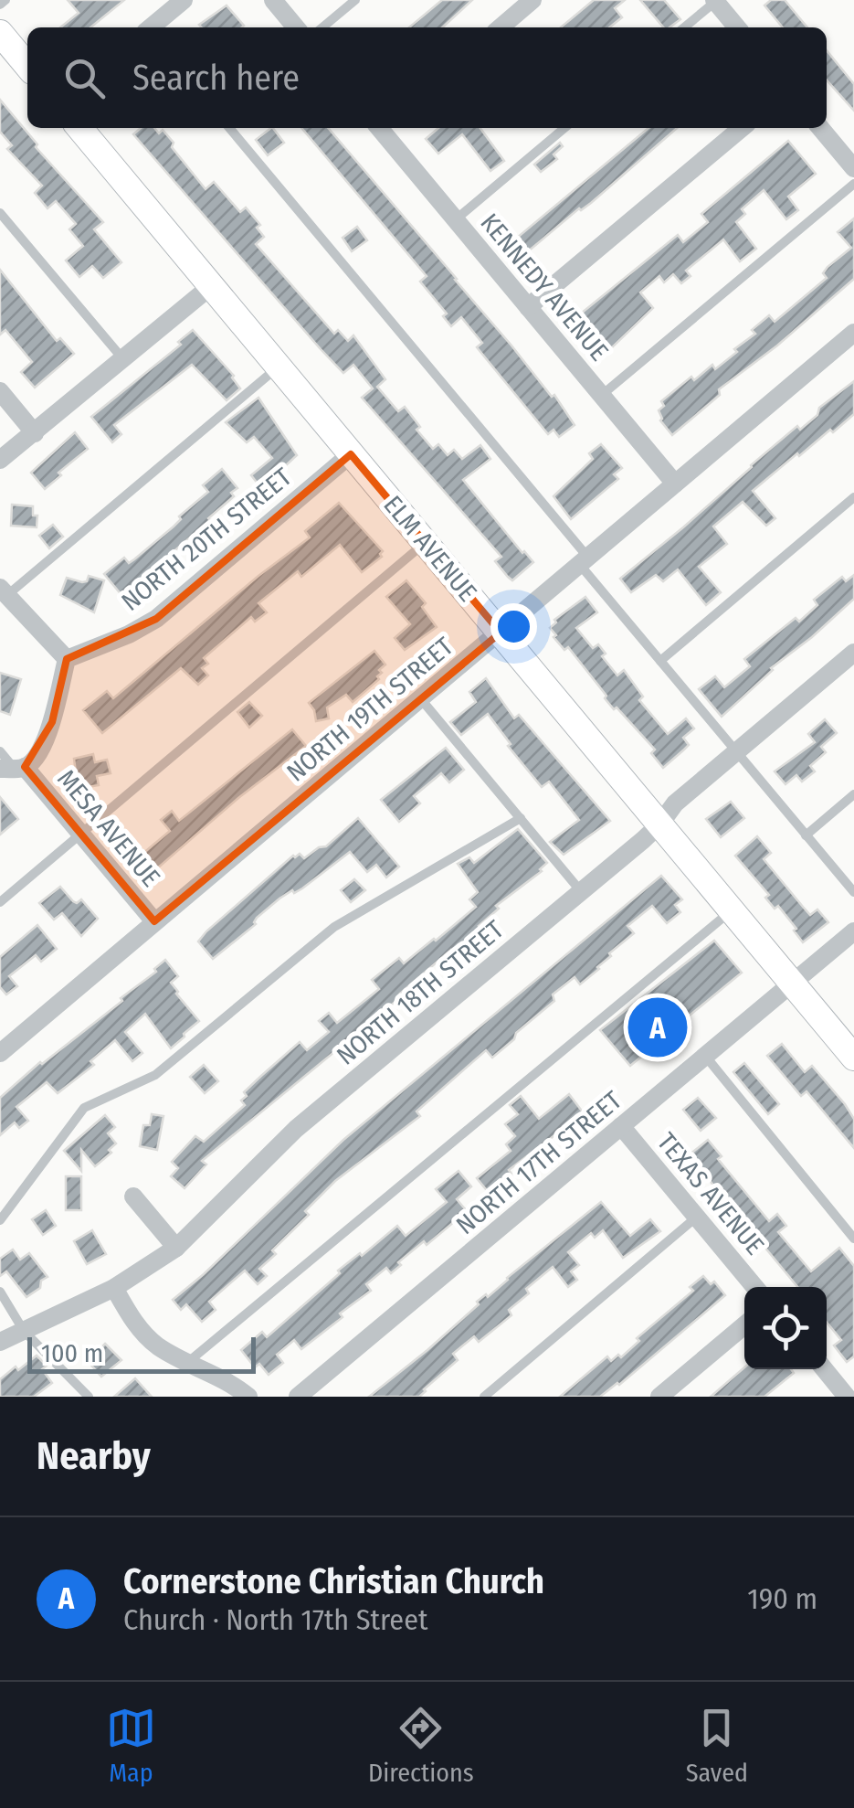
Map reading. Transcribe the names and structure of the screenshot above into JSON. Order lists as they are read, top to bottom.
{
  "streets": {
    "street": [
      "KENNEDY AVENUE",
      "NORTH 20TH STREET",
      "ELM AVENUE",
      "NORTH 19TH STREET",
      "MESA AVENUE",
      "NORTH 18TH STREET",
      "NORTH 17TH STREET",
      "TEXAS AVENUE"
    ]
  },
  "crossings": [
    ["KENNEDY AVENUE", "NORTH 19TH STREET"],
    ["NORTH 20TH STREET", "ELM AVENUE"],
    ["ELM AVENUE", "NORTH 19TH STREET"],
    ["ELM AVENUE", "NORTH 18TH STREET"],
    ["ELM AVENUE", "NORTH 17TH STREET"],
    ["NORTH 19TH STREET", "MESA AVENUE"],
    ["NORTH 17TH STREET", "TEXAS AVENUE"]
  ],
  "scale_bar": "100 m",
  "page": {
    "search": "Search here",
    "pins": "A",
    "scale": "100 m",
    "heading": "Nearby",
    "list": [
      {
        "mark": "A",
        "name": "Cornerstone Christian Church",
        "note": "Church · North 17th Street",
        "value": "190 m"
      }
    ],
    "nav": ["Map", "Directions", "Saved"]
  }
}
